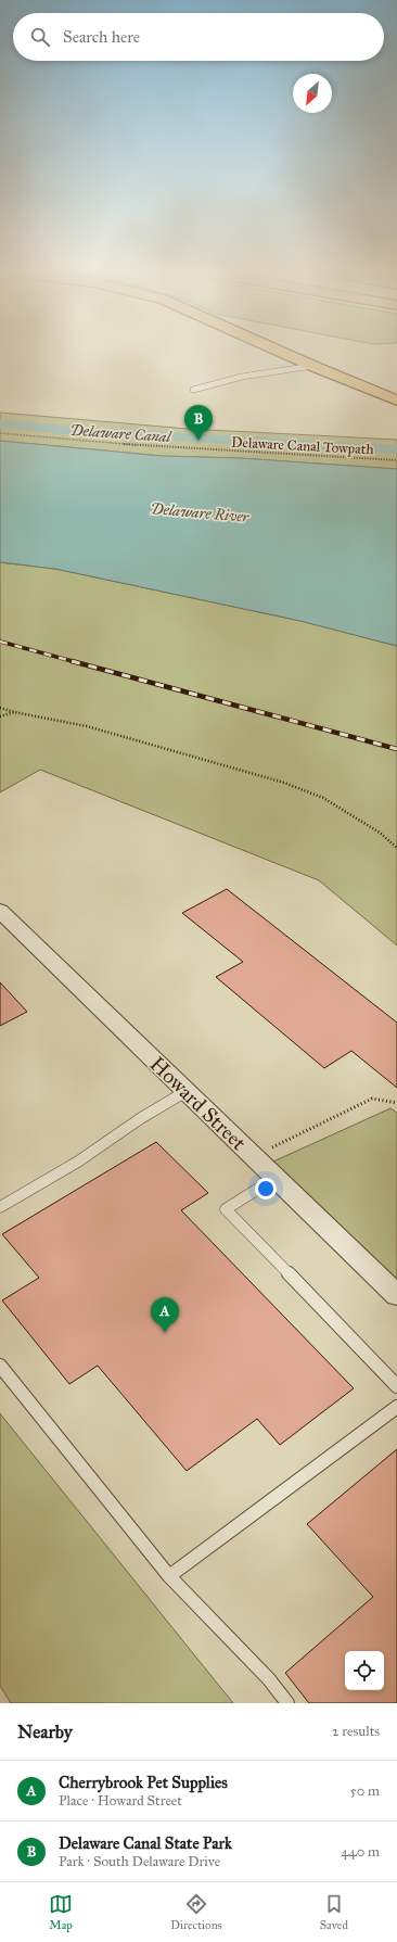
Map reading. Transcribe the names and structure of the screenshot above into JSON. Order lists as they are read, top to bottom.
{
  "streets": {
    "street": ["Howard Street"],
    "path": ["Delaware Canal Towpath"]
  },
  "water": ["Delaware Canal", "Delaware River"],
  "north": "bottom left",
  "page": {
    "search": "Search here",
    "pins": ["B", "A"],
    "heading": ["Nearby", "2 results"],
    "list": [
      {
        "mark": "A",
        "name": "Cherrybrook Pet Supplies",
        "note": "Place · Howard Street",
        "value": "50 m"
      },
      {
        "mark": "B",
        "name": "Delaware Canal State Park",
        "note": "Park · South Delaware Drive",
        "value": "440 m"
      }
    ],
    "nav": ["Map", "Directions", "Saved"]
  }
}
